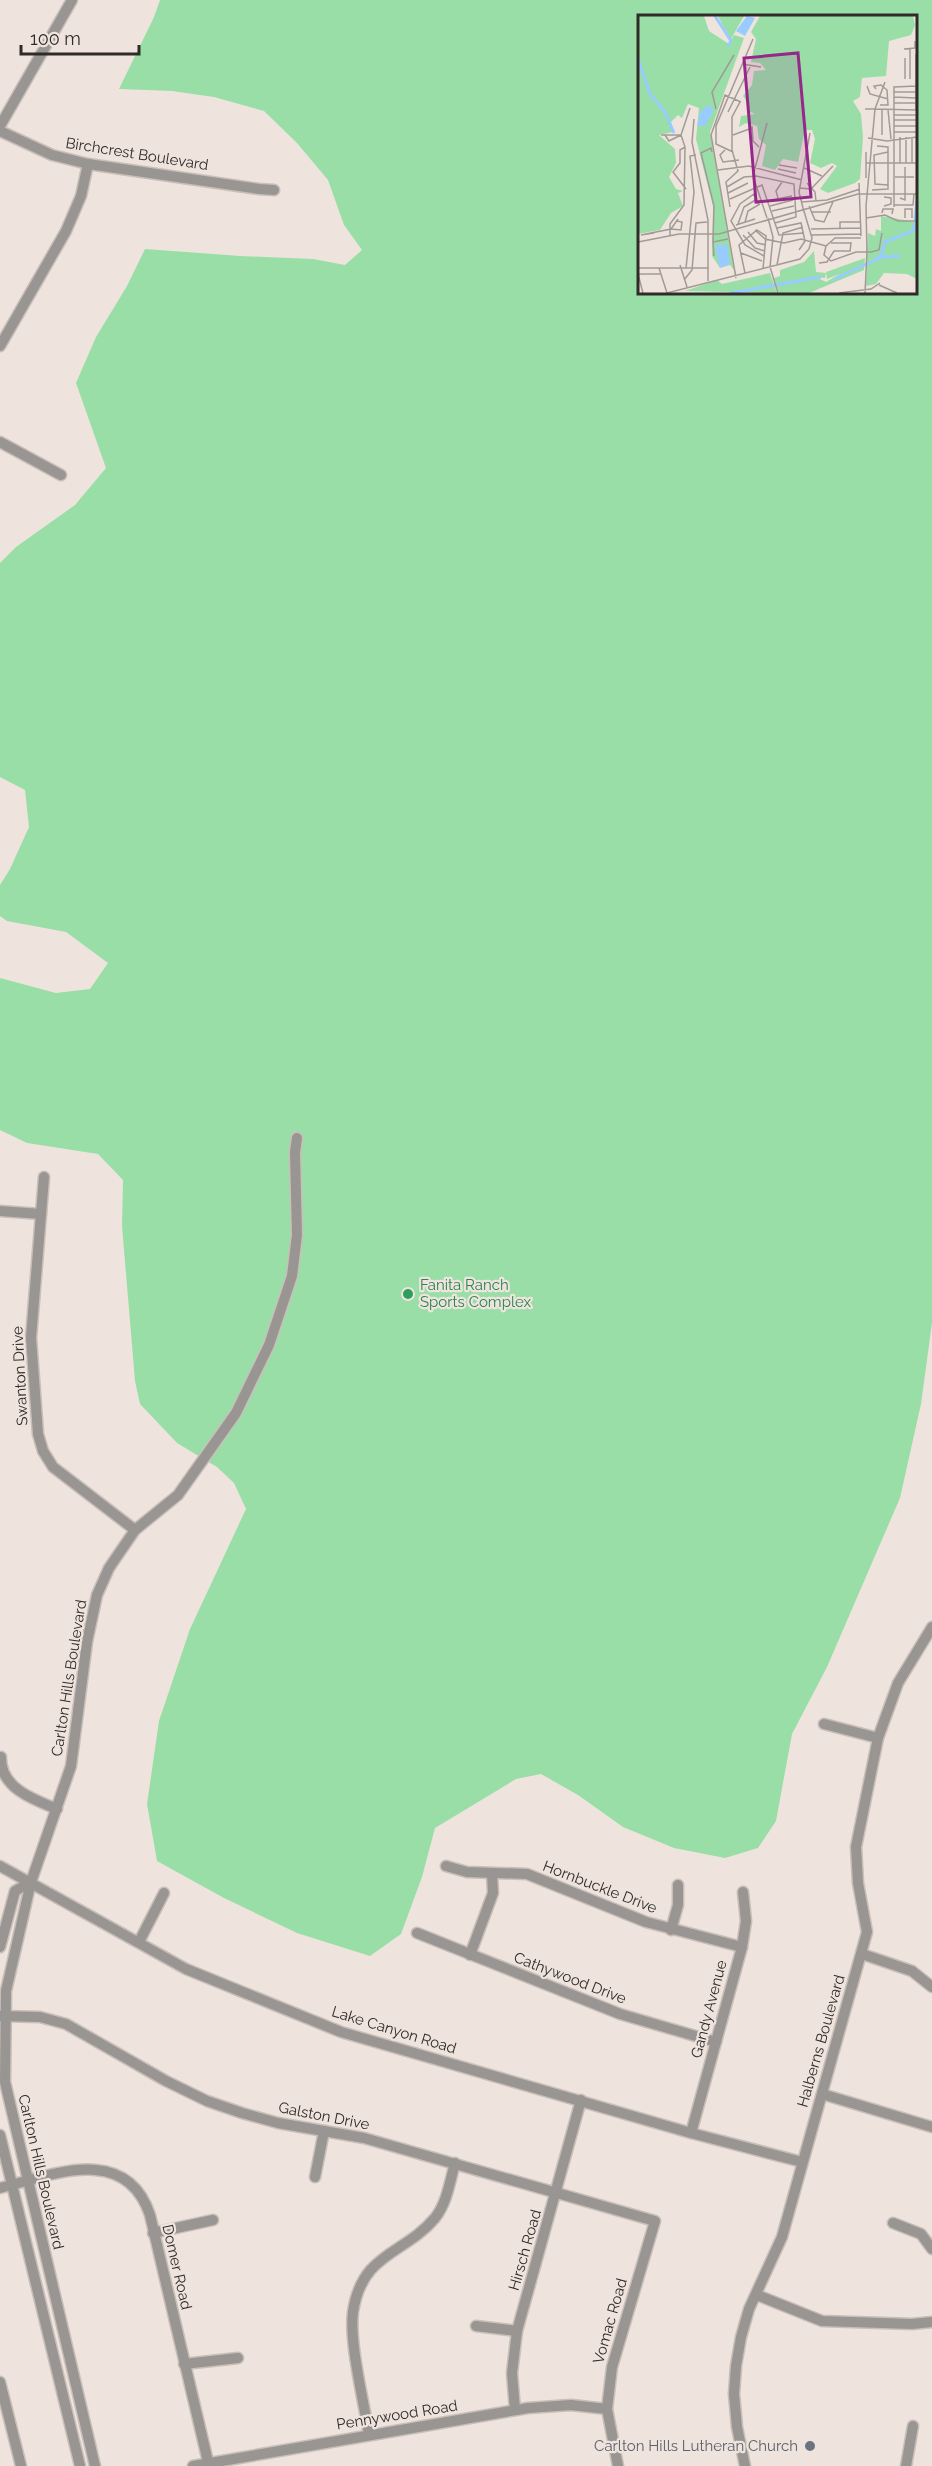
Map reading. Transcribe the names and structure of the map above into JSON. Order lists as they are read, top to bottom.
{
  "streets": {
    "street": [
      "Birchcrest Boulevard",
      "Swanton Drive",
      "Carlton Hills Boulevard",
      "Hornbuckle Drive",
      "Cathywood Drive",
      "Gandy Avenue",
      "Lake Canyon Road",
      "Halberns Boulevard",
      "Galston Drive",
      "Hirsch Road",
      "Domer Road",
      "Vomac Road",
      "Pennywood Road"
    ]
  },
  "crossings": [
    ["Swanton Drive", "Carlton Hills Boulevard"],
    ["Carlton Hills Boulevard", "Lake Canyon Road"],
    ["Carlton Hills Boulevard", "Galston Drive"],
    ["Carlton Hills Boulevard", "Domer Road"],
    ["Hornbuckle Drive", "Gandy Avenue"],
    ["Cathywood Drive", "Gandy Avenue"],
    ["Gandy Avenue", "Lake Canyon Road"],
    ["Lake Canyon Road", "Halberns Boulevard"],
    ["Lake Canyon Road", "Hirsch Road"],
    ["Galston Drive", "Hirsch Road"],
    ["Galston Drive", "Vomac Road"],
    ["Hirsch Road", "Pennywood Road"],
    ["Domer Road", "Pennywood Road"],
    ["Vomac Road", "Pennywood Road"]
  ],
  "places": ["Fanita Ranch Sports Complex", "Carlton Hills Lutheran Church"],
  "scale_bar": "100 m"
}
